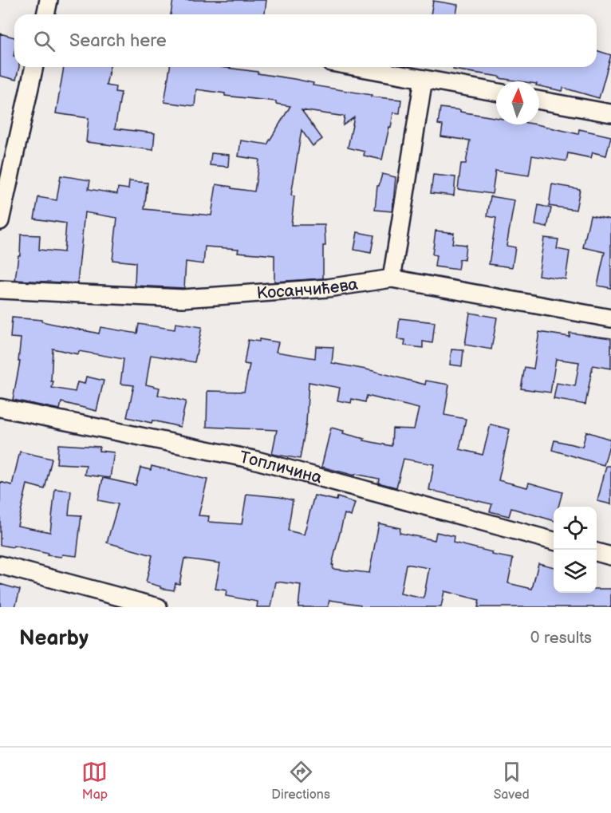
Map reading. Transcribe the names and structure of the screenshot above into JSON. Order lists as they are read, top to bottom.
{
  "streets": {
    "street": ["Косанчићева", "Топличина"]
  },
  "north": "top",
  "page": {
    "search": "Search here",
    "heading": ["Nearby", "0 results"],
    "nav": ["Map", "Directions", "Saved"]
  }
}
